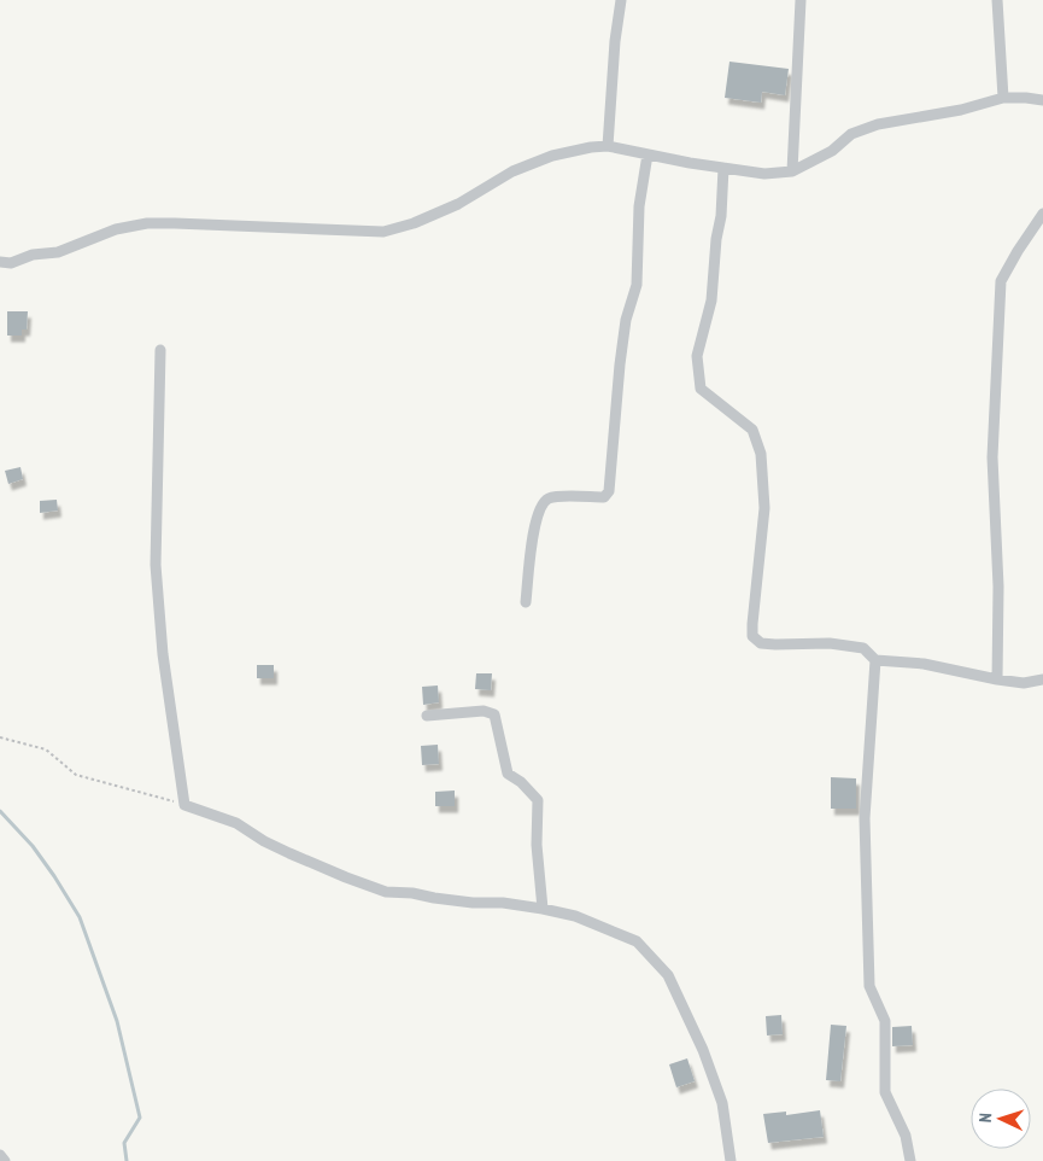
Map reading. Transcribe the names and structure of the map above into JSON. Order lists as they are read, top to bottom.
{
  "north": "left"
}
